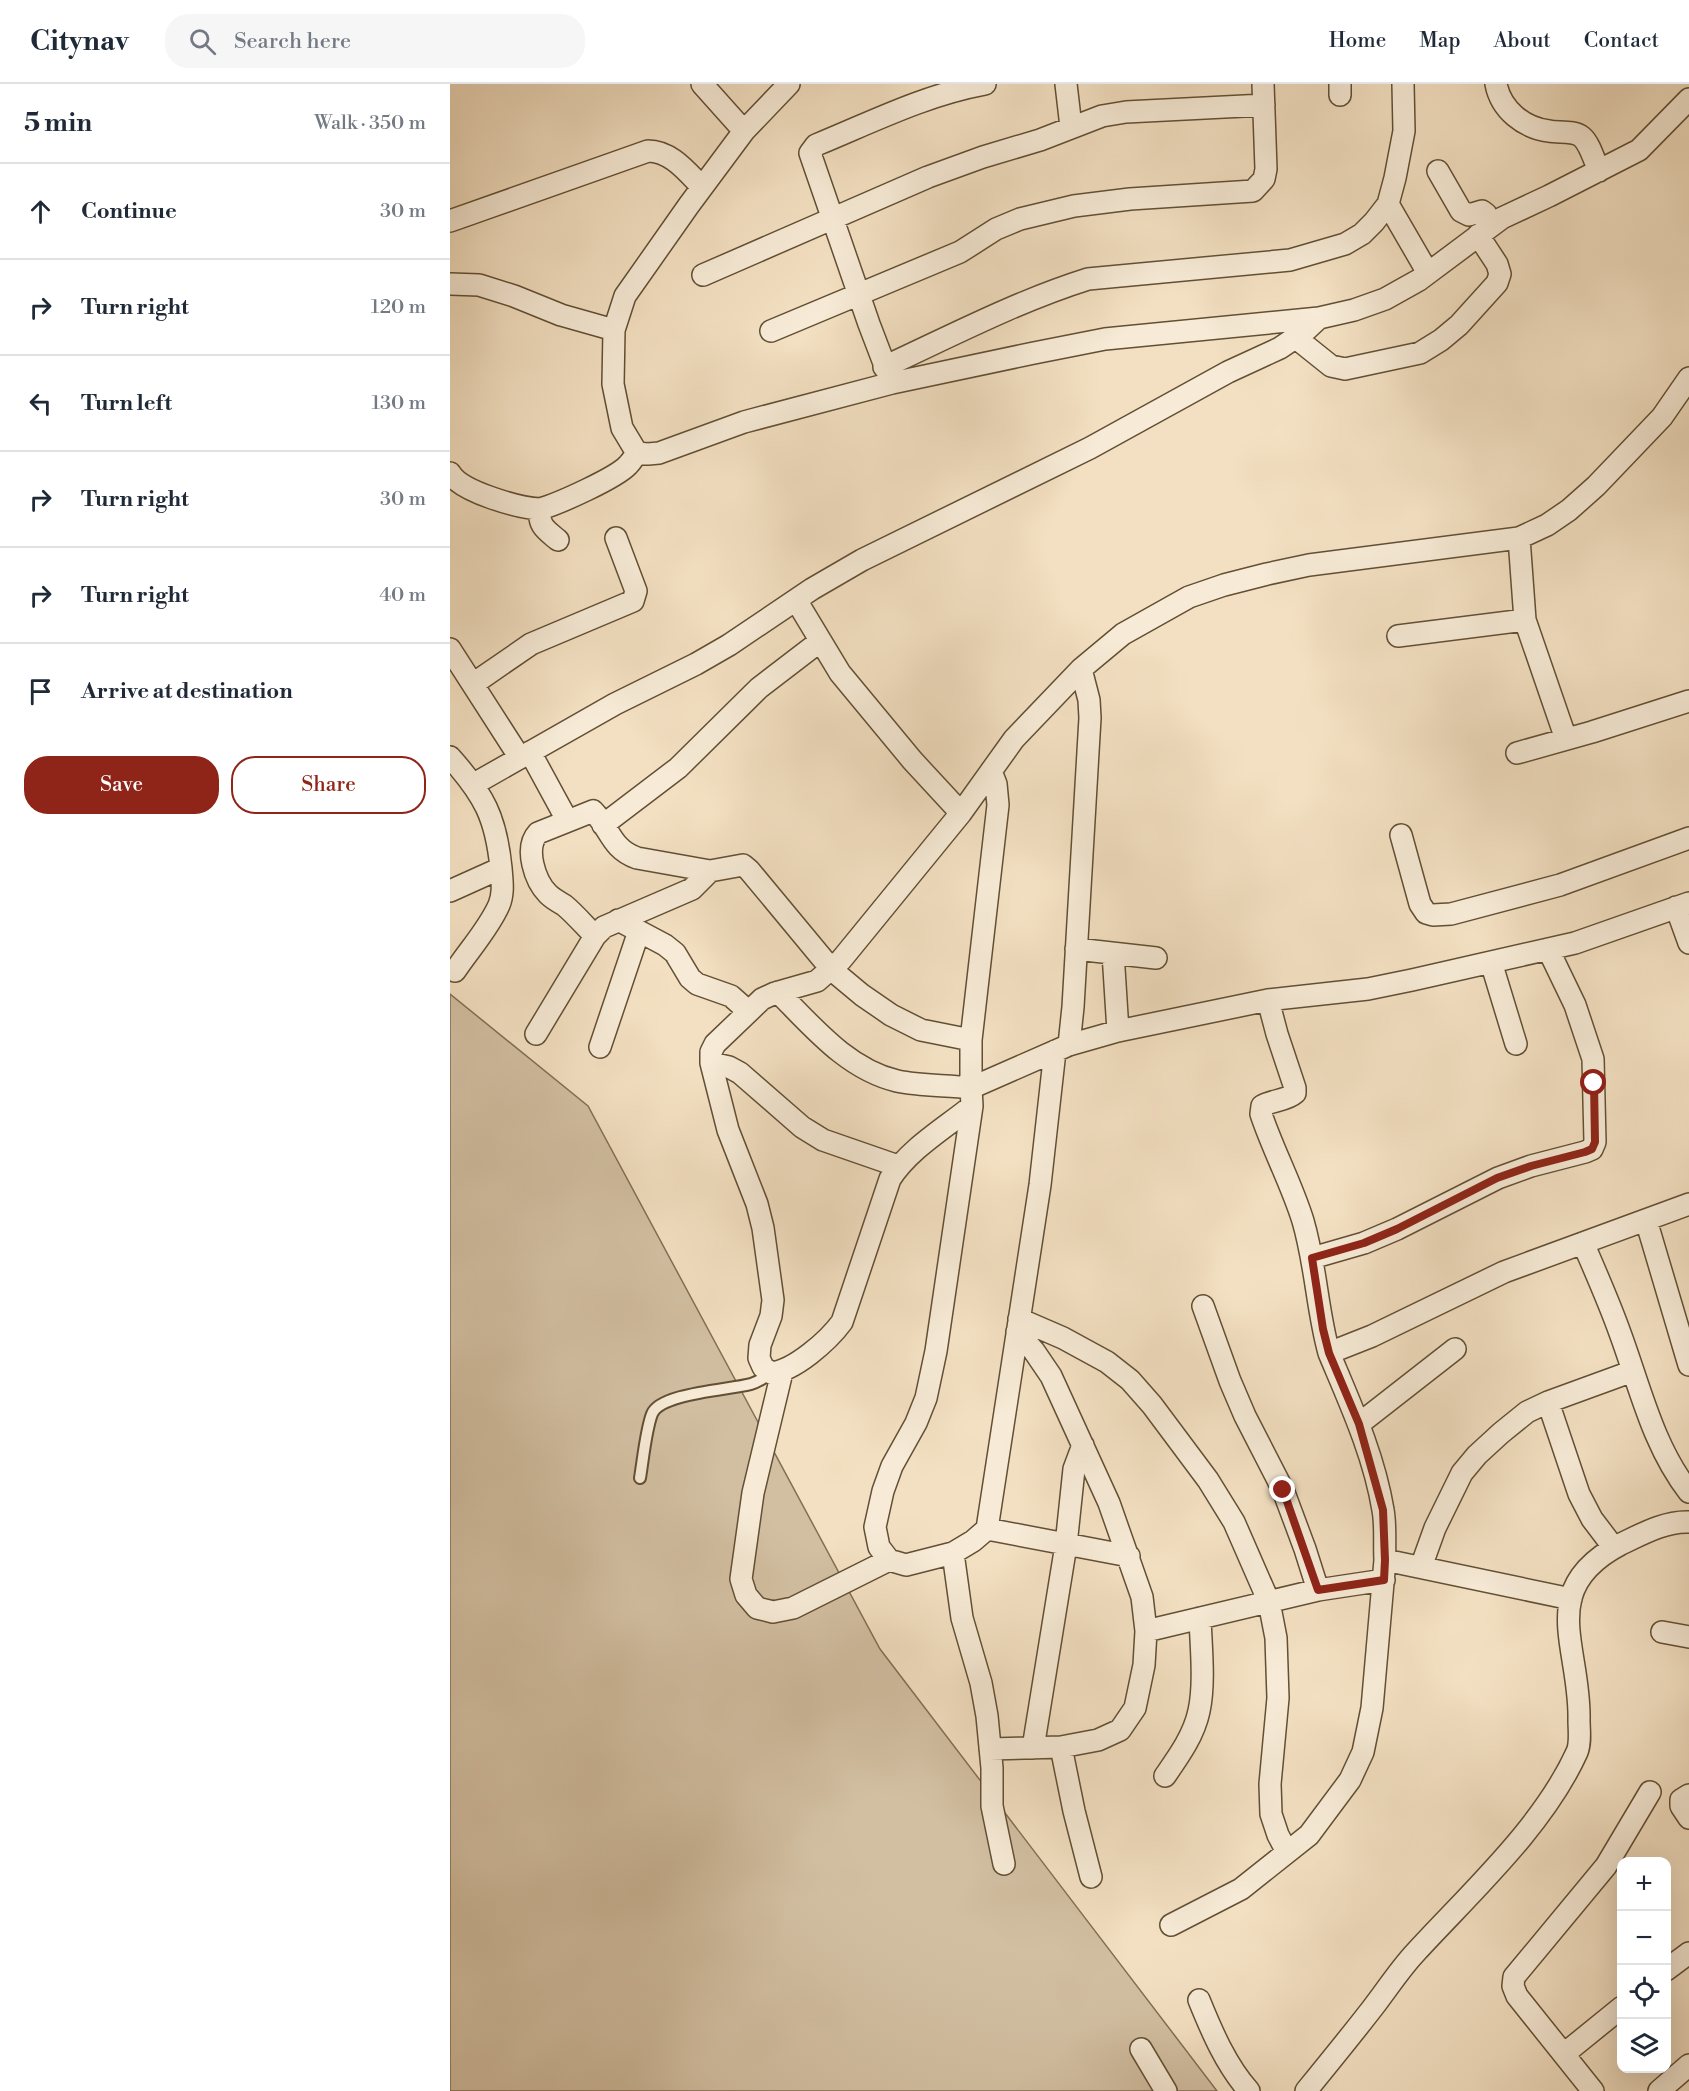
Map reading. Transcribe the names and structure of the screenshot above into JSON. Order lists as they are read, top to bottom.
{
  "page": {
    "header": "Citynav",
    "search": "Search here",
    "nav": [
      "Home",
      "Map",
      "About",
      "Contact"
    ],
    "heading": ["5 min", "Walk · 350 m"],
    "list": [
      ["Continue", "30 m"],
      ["Turn right", "120 m"],
      ["Turn left", "130 m"],
      ["Turn right", "30 m"],
      ["Turn right", "40 m"],
      "Arrive at destination"
    ],
    "buttons": ["Save", "Share"],
    "map_buttons": ["+", "−"]
  }
}
